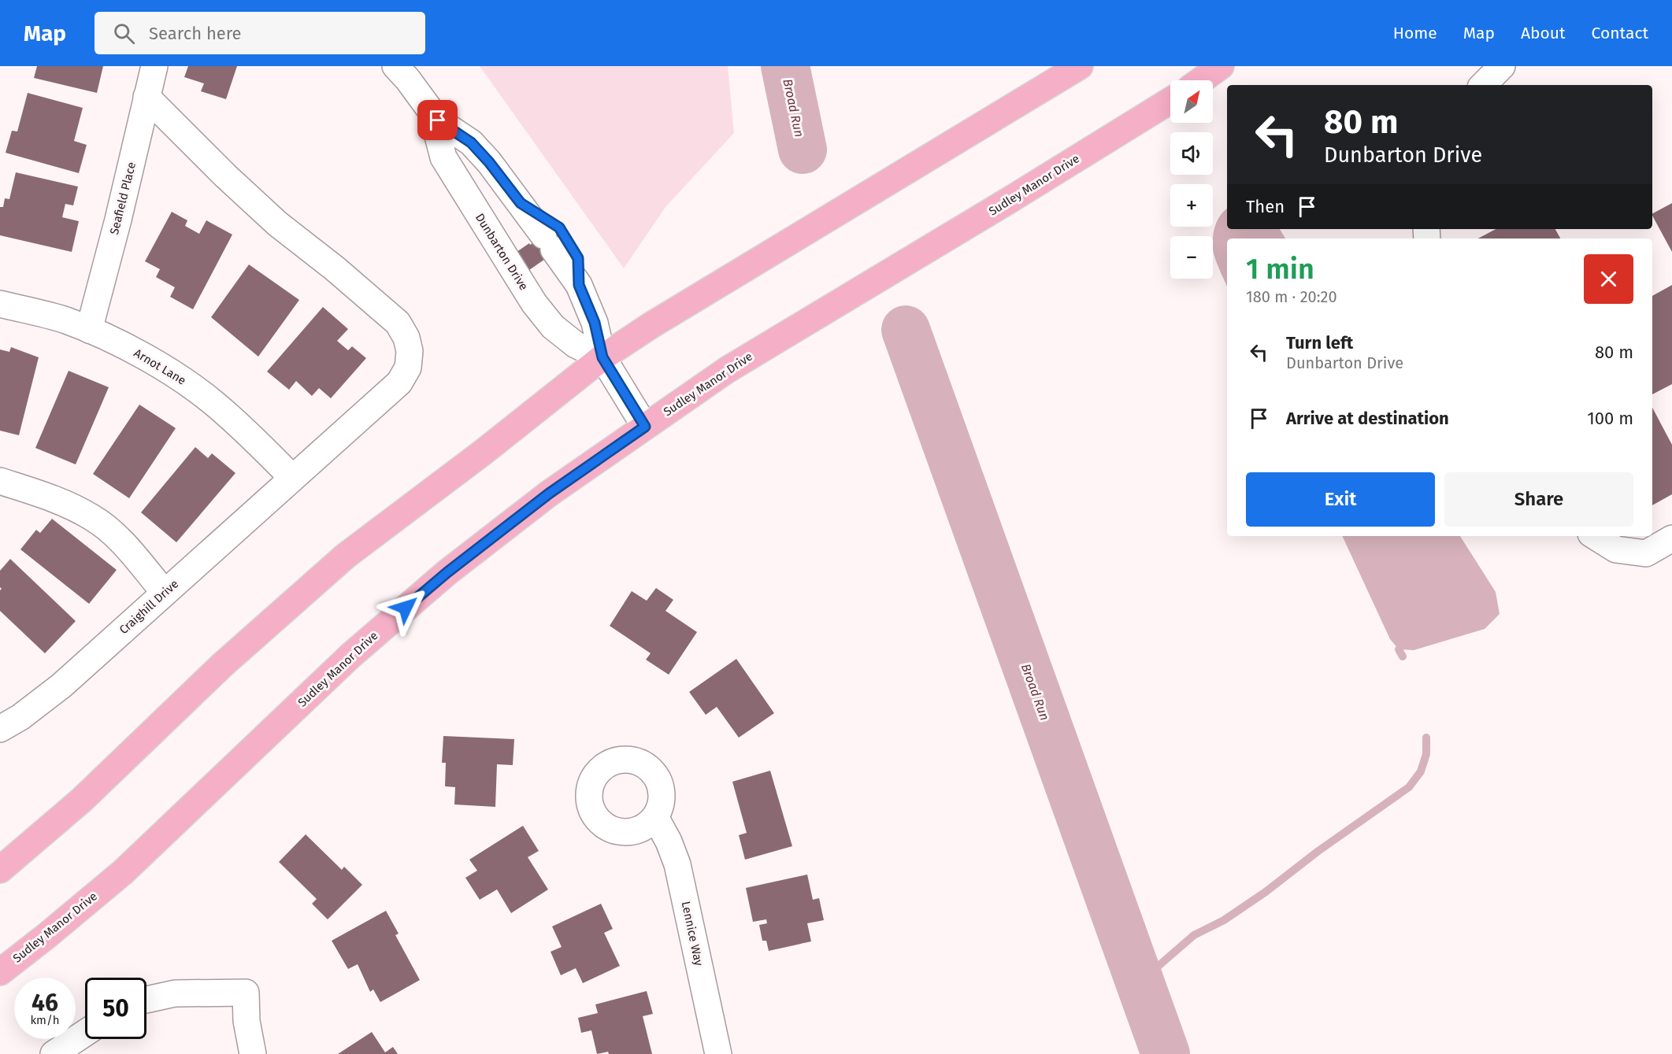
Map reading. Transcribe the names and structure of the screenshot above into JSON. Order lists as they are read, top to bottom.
{
  "streets": {
    "main road": ["Sudley Manor Drive"],
    "street": [
      "Seafield Place",
      "Dunbarton Drive",
      "Arnot Lane",
      "Craighill Drive",
      "Lennice Way"
    ]
  },
  "crossings": [
    ["Seafield Place", "Arnot Lane"],
    ["Seafield Place", "Craighill Drive"],
    ["Arnot Lane", "Craighill Drive"]
  ],
  "water": ["Broad Run"],
  "north": "top right",
  "page": {
    "header": "Map",
    "search": "Search here",
    "nav": [
      "Home",
      "Map",
      "About",
      "Contact"
    ],
    "map_buttons": ["+", "−"],
    "turn": ["80 m", "Dunbarton Drive"],
    "then": "Then",
    "heading": ["1 min", "180 m · 20:20"],
    "list": [
      {
        "name": "Turn left",
        "note": "Dunbarton Drive",
        "value": "80 m"
      },
      {
        "name": "Arrive at destination",
        "value": "100 m"
      }
    ],
    "buttons": ["Exit", "Share"],
    "speed": "46 km/h",
    "limit": "50"
  }
}
